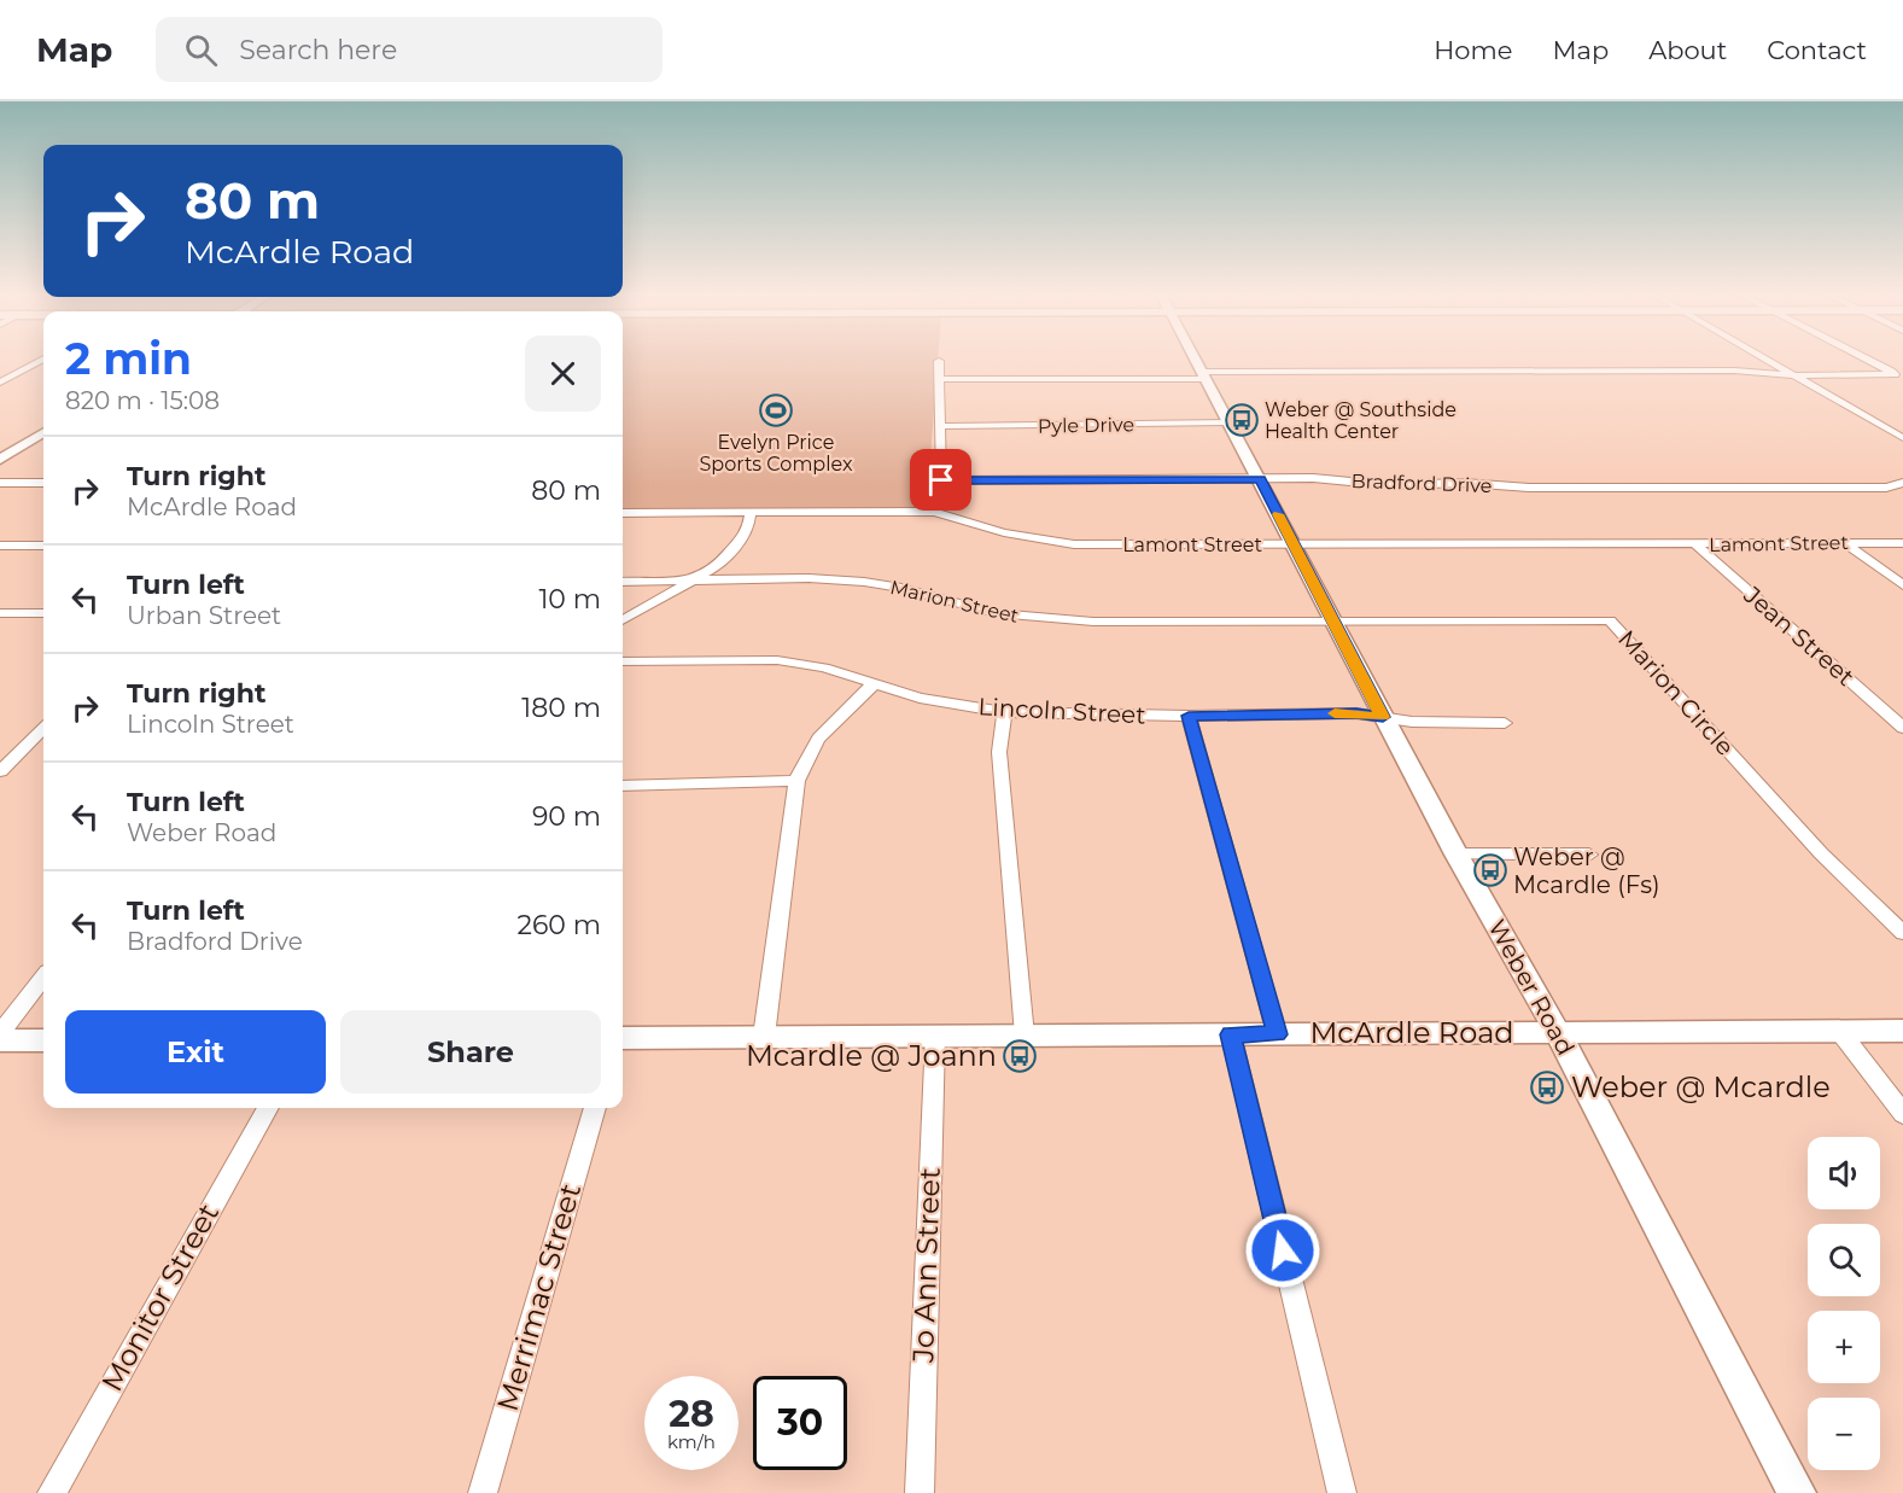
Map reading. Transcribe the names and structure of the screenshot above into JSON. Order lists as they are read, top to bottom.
{
  "streets": {
    "main road": ["Weber Road", "McArdle Road"],
    "street": [
      "Pyle Drive",
      "Bradford Drive",
      "Lamont Street",
      "Marion Street",
      "Jean Street",
      "Marion Circle",
      "Lincoln Street",
      "Jo Ann Street",
      "Monitor Street",
      "Merrimac Street"
    ]
  },
  "crossings": [
    ["Pyle Drive", "Weber Road"],
    ["Bradford Drive", "Weber Road"],
    ["Lamont Street", "Jean Street"],
    ["Lamont Street", "Weber Road"],
    ["Marion Street", "Marion Circle"],
    ["Marion Street", "Weber Road"],
    ["Marion Circle", "Weber Road"],
    ["Lincoln Street", "Weber Road"],
    ["Weber Road", "McArdle Road"],
    ["McArdle Road", "Jo Ann Street"]
  ],
  "places": {
    "sports": ["Evelyn Price Sports Complex"],
    "bus stop": [
      "Weber @ Southside Health Center",
      "Weber @ Mcardle (Fs)",
      "Mcardle @ Joann",
      "Weber @ Mcardle"
    ]
  },
  "page": {
    "header": "Map",
    "search": "Search here",
    "nav": [
      "Home",
      "Map",
      "About",
      "Contact"
    ],
    "turn": ["80 m", "McArdle Road"],
    "heading": ["2 min", "820 m · 15:08"],
    "list": [
      {
        "name": "Turn right",
        "note": "McArdle Road",
        "value": "80 m"
      },
      {
        "name": "Turn left",
        "note": "Urban Street",
        "value": "10 m"
      },
      {
        "name": "Turn right",
        "note": "Lincoln Street",
        "value": "180 m"
      },
      {
        "name": "Turn left",
        "note": "Weber Road",
        "value": "90 m"
      },
      {
        "name": "Turn left",
        "note": "Bradford Drive",
        "value": "260 m"
      }
    ],
    "buttons": ["Exit", "Share"],
    "map_buttons": ["+", "−"],
    "speed": "28 km/h",
    "limit": "30"
  }
}
